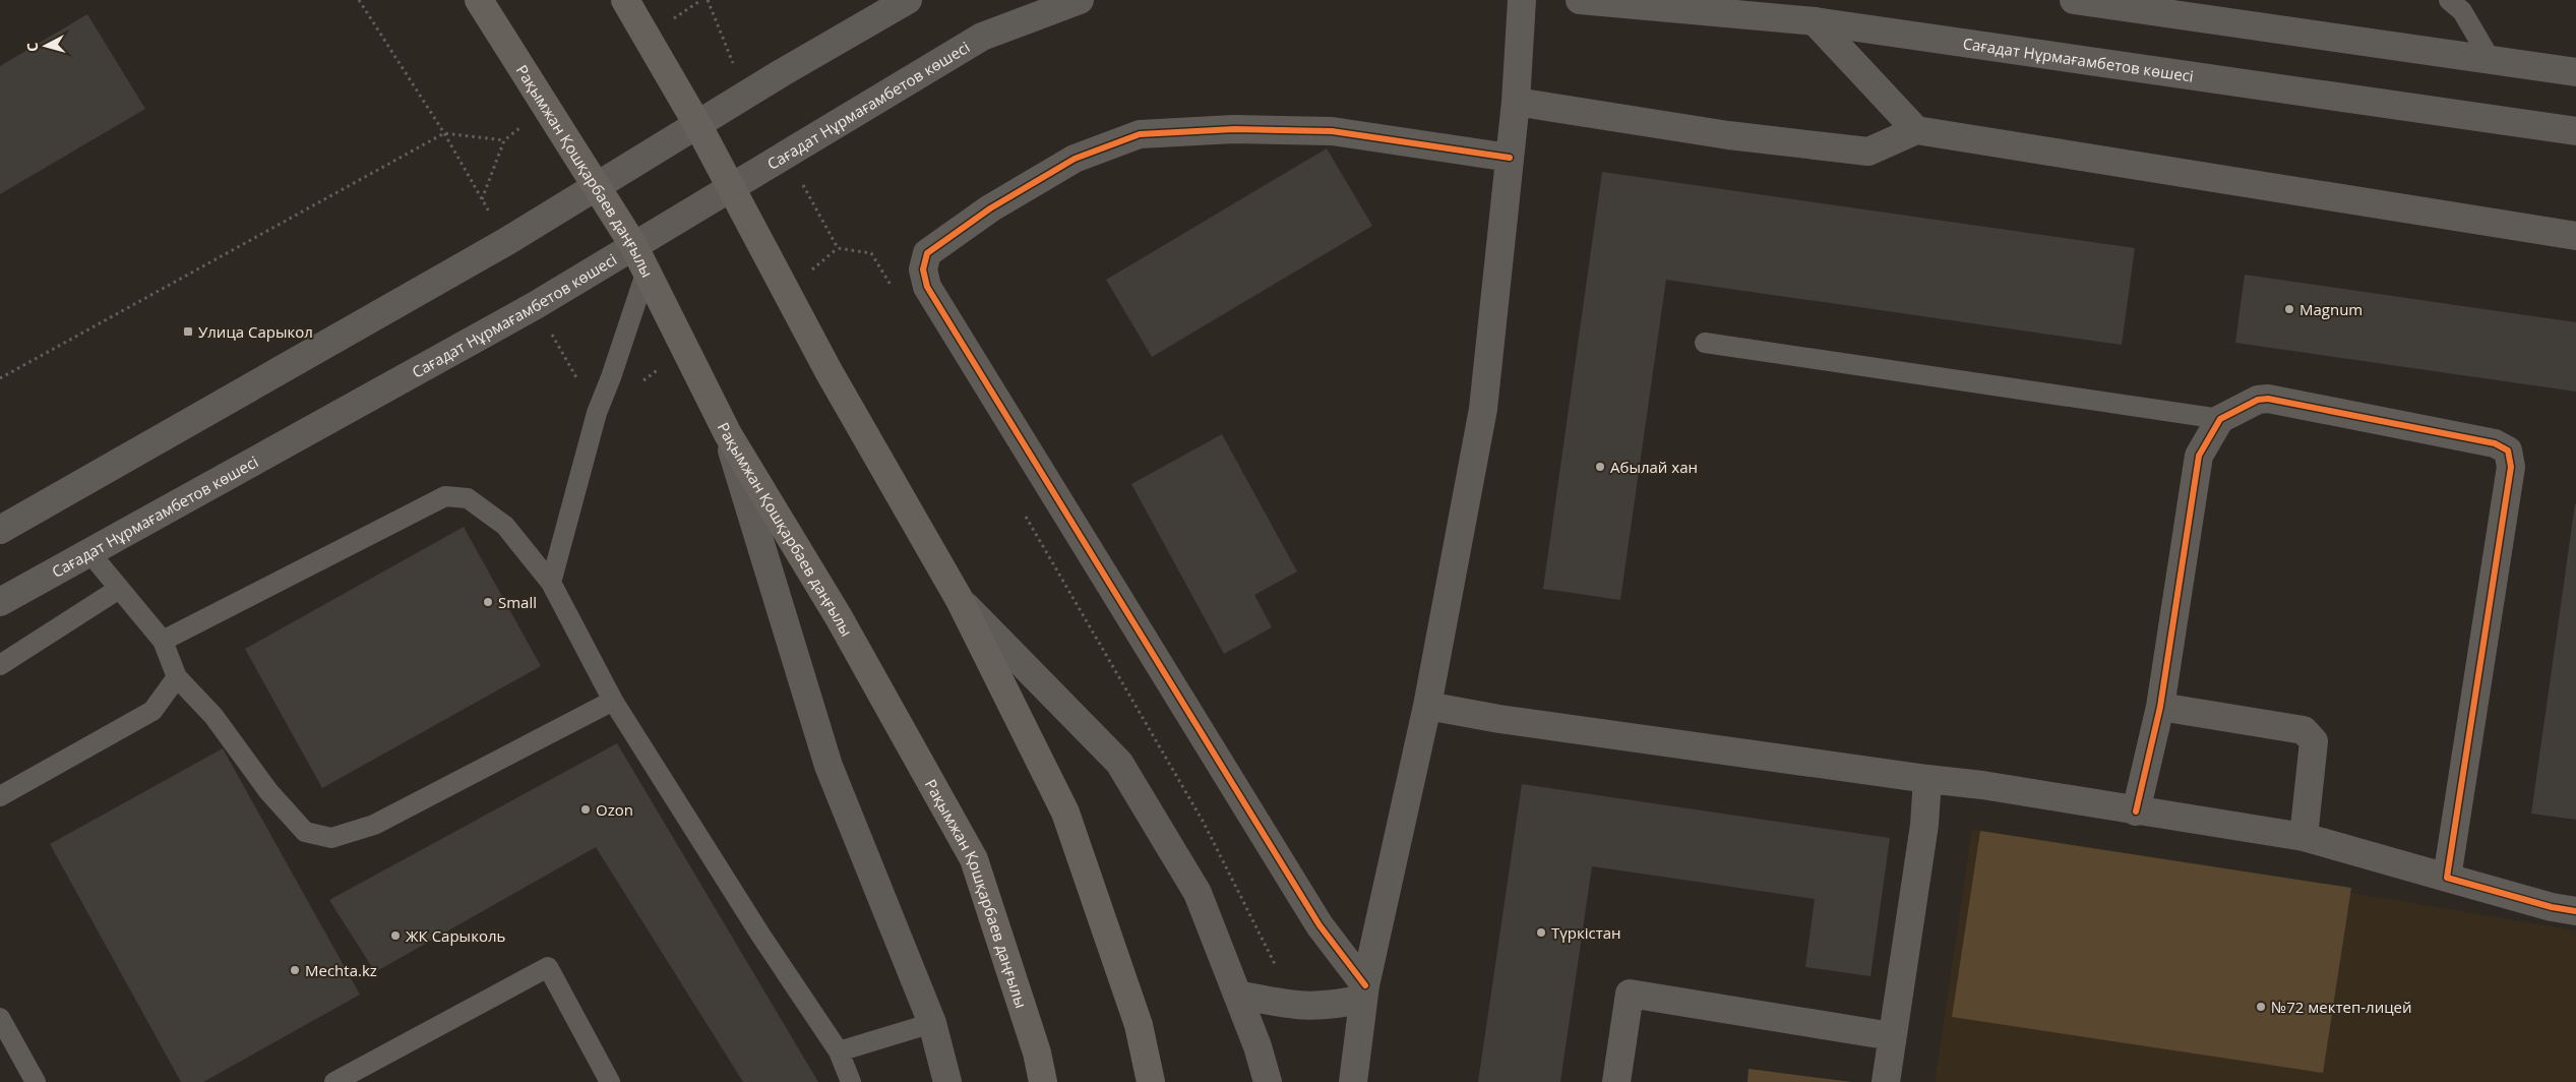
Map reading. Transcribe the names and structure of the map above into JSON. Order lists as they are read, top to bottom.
{
  "streets": {
    "main road": ["Рақымжан Қошқарбаев даңғылы"],
    "street": ["Сағадат Нұрмағамбетов көшесі"]
  },
  "crossings": [
    ["Сағадат Нұрмағамбетов көшесі", "Рақымжан Қошқарбаев даңғылы"]
  ],
  "places": {
    "other": [
      "Magnum",
      "Абылай хан",
      "Small",
      "Ozon",
      "Түркістан",
      "ЖК Сарыколь",
      "Mechta.kz",
      "№72 мектеп-лицей"
    ],
    "transit": ["Улица Сарыкол"]
  },
  "north": "left"
}
